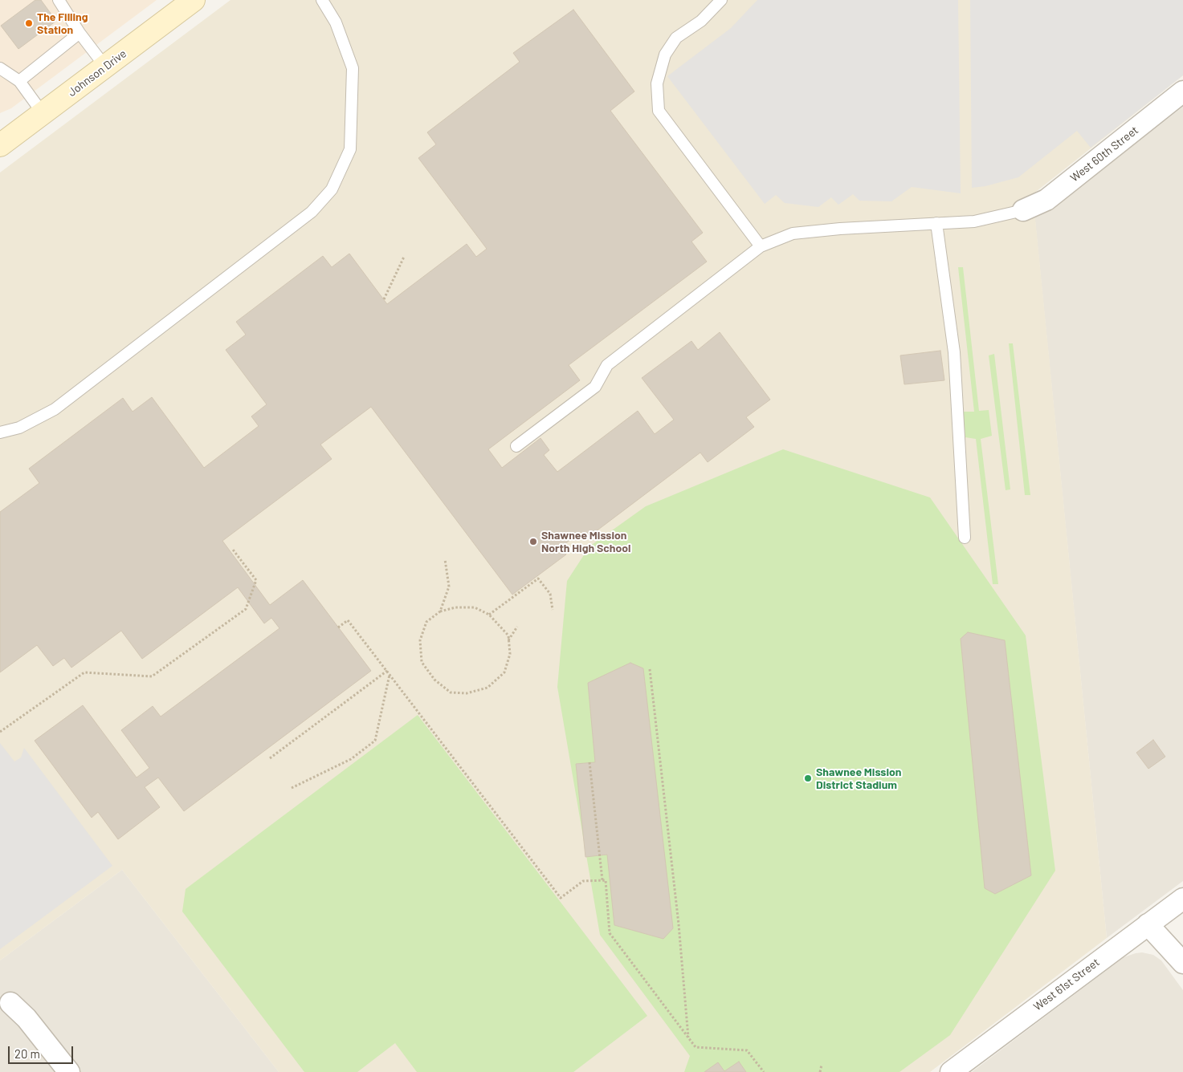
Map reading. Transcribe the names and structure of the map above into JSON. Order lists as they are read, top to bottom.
{
  "streets": {
    "main road": ["Johnson Drive"],
    "street": ["West 60th Street", "West 61st Street"]
  },
  "places": ["The Filling Station", "Shawnee Mission North High School", "Shawnee Mission District Stadium"],
  "scale_bar": "20 m"
}
